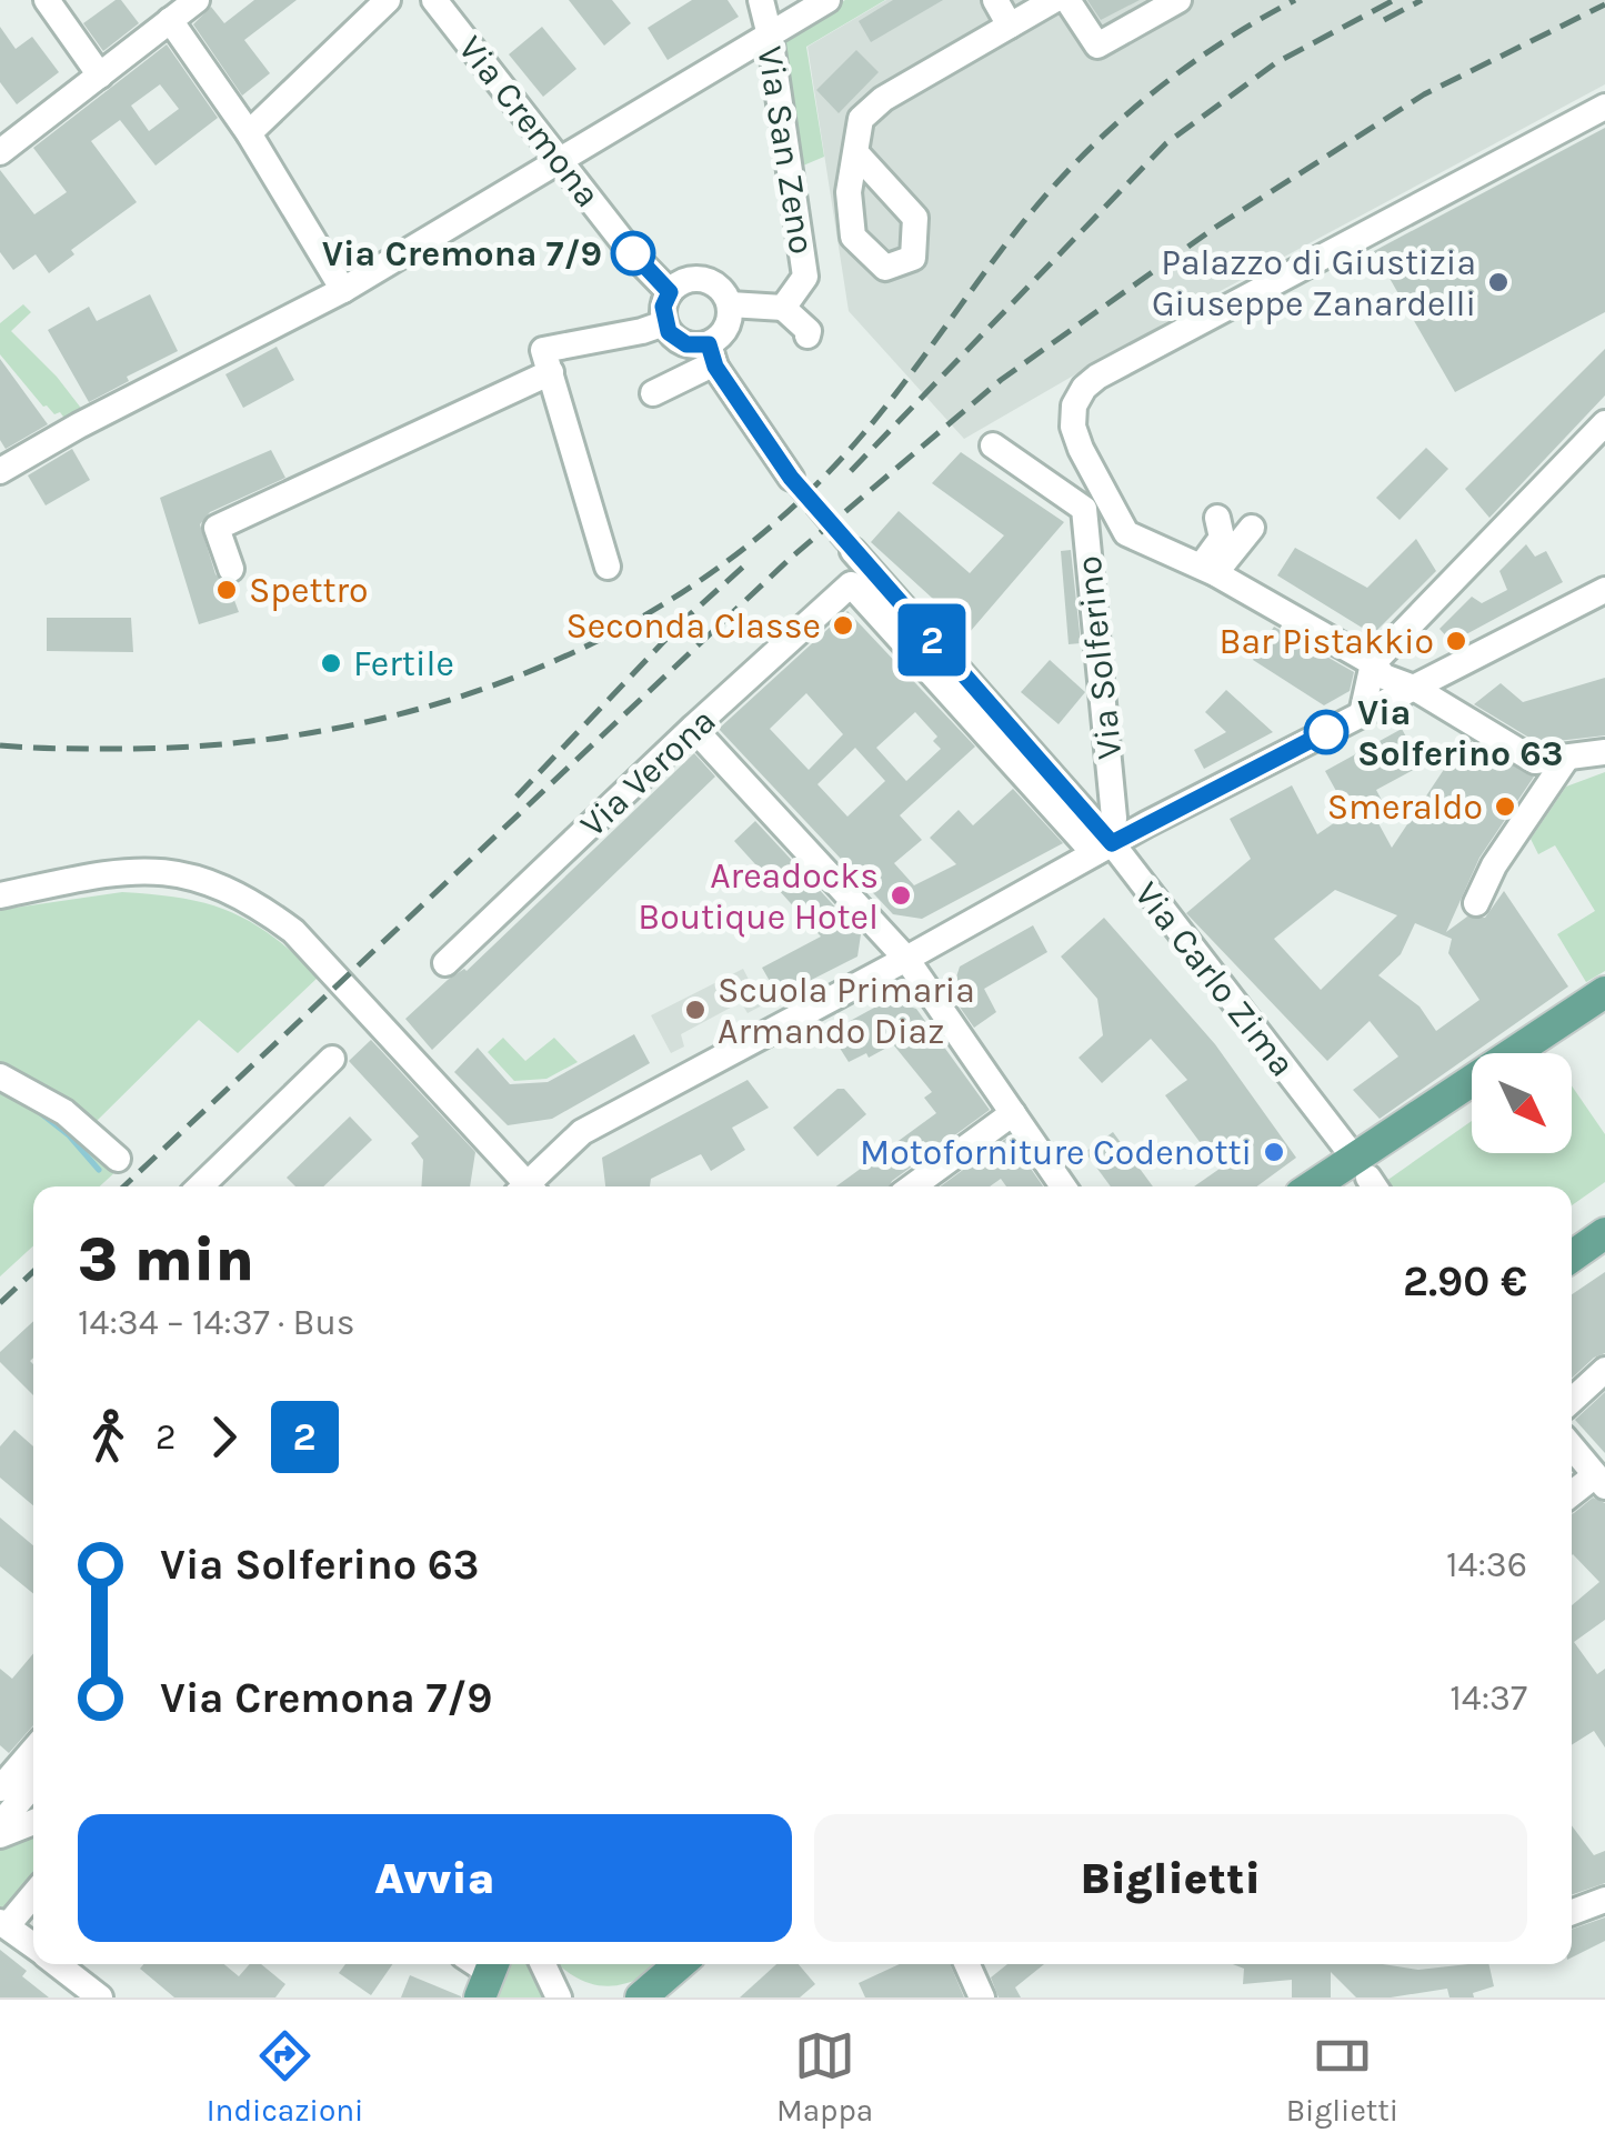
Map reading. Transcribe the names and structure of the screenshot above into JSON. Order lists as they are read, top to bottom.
{
  "streets": {
    "street": [
      "Via Cremona",
      "Via San Zeno",
      "Via Solferino",
      "Via Verona",
      "Via Carlo Zima"
    ]
  },
  "crossings": [
    ["Via Cremona", "Via San Zeno"],
    ["Via Solferino", "Via Carlo Zima"],
    ["Via Verona", "Via Carlo Zima"]
  ],
  "places": [
    "Via Cremona 7/9",
    "Palazzo di Giustizia Giuseppe Zanardelli",
    "Spettro",
    "Seconda Classe",
    "Bar Pistakkio",
    "Fertile",
    "Via Solferino 63",
    "Smeraldo",
    "Areadocks Boutique Hotel",
    "Scuola Primaria Armando Diaz",
    "Motoforniture Codenotti"
  ],
  "lines": ["bus line 2"],
  "north": "bottom right",
  "page": {
    "on_map": "2",
    "heading": ["3 min", "14:34 – 14:37 · Bus", "2.90 €"],
    "legs": ["2", "2"],
    "list": [
      {
        "name": "Via Solferino 63",
        "value": "14:36"
      },
      {
        "name": "Via Cremona 7/9",
        "value": "14:37"
      }
    ],
    "buttons": ["Avvia", "Biglietti"],
    "tabs": ["Indicazioni", "Mappa", "Biglietti"]
  }
}
